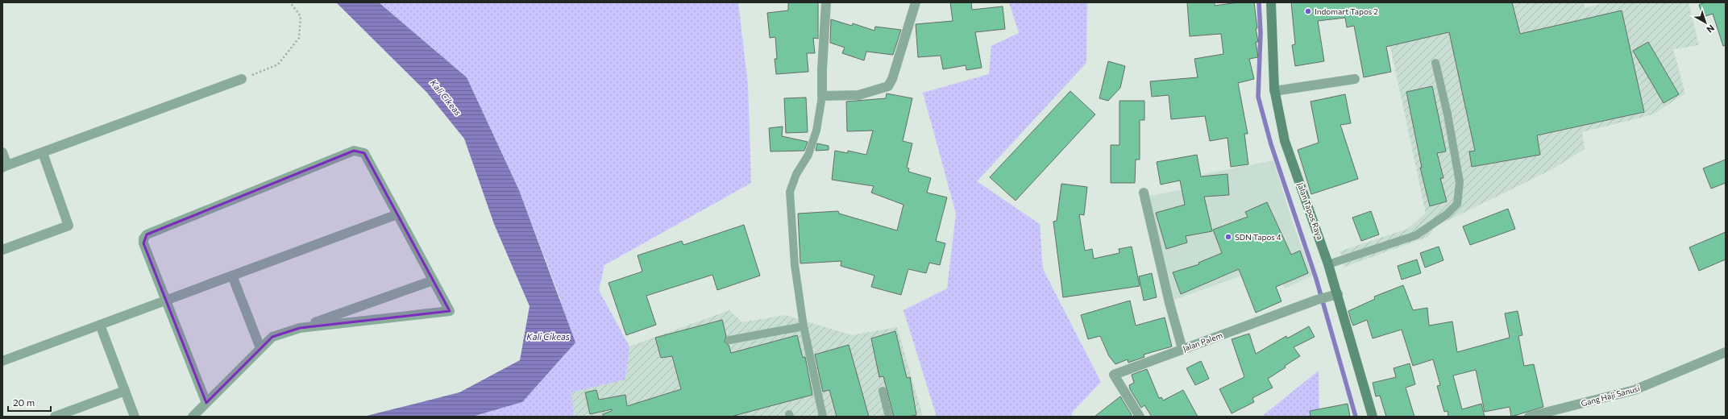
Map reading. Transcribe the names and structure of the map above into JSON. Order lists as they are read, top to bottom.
{
  "streets": {
    "main road": ["Jalan Tapos Raya"],
    "street": ["Jalan Palem", "Gang Haji Sanusi"]
  },
  "crossings": [
    ["Jalan Tapos Raya", "Jalan Palem"]
  ],
  "water": ["Kali Cikeas"],
  "places": ["Indomart Tapos 2", "SDN Tapos 4"],
  "scale_bar": "20 m",
  "north": "bottom right"
}
